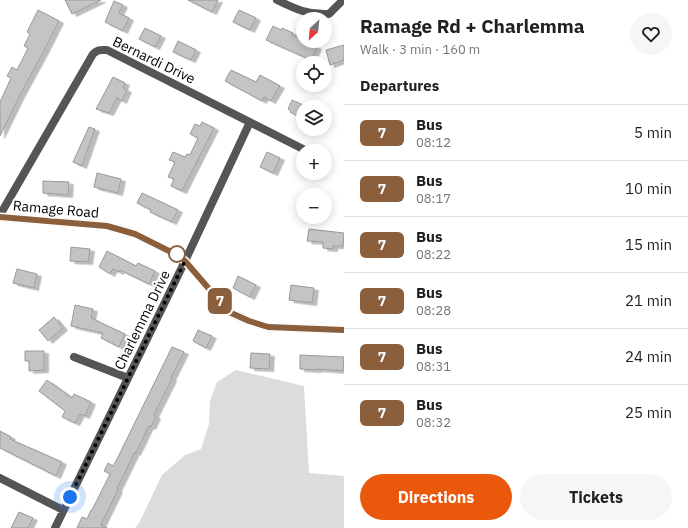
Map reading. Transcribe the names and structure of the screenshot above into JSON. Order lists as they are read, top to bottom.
{
  "streets": {
    "street": ["Bernardi Drive", "Ramage Road", "Charlemma Drive"]
  },
  "crossings": [
    ["Bernardi Drive", "Ramage Road"],
    ["Bernardi Drive", "Charlemma Drive"],
    ["Ramage Road", "Charlemma Drive"]
  ],
  "lines": ["bus line 7"],
  "north": "bottom left",
  "page": {
    "on_map": "7",
    "heading": [
      ["Ramage Rd + Charlemma", "Walk · 3 min · 160 m"],
      "Departures"
    ],
    "map_buttons": ["+", "−"],
    "list": [
      {
        "mark": "7",
        "name": "Bus",
        "note": "08:12",
        "value": "5 min"
      },
      {
        "mark": "7",
        "name": "Bus",
        "note": "08:17",
        "value": "10 min"
      },
      {
        "mark": "7",
        "name": "Bus",
        "note": "08:22",
        "value": "15 min"
      },
      {
        "mark": "7",
        "name": "Bus",
        "note": "08:28",
        "value": "21 min"
      },
      {
        "mark": "7",
        "name": "Bus",
        "note": "08:31",
        "value": "24 min"
      },
      {
        "mark": "7",
        "name": "Bus",
        "note": "08:32",
        "value": "25 min"
      }
    ],
    "buttons": ["Directions", "Tickets"]
  }
}
